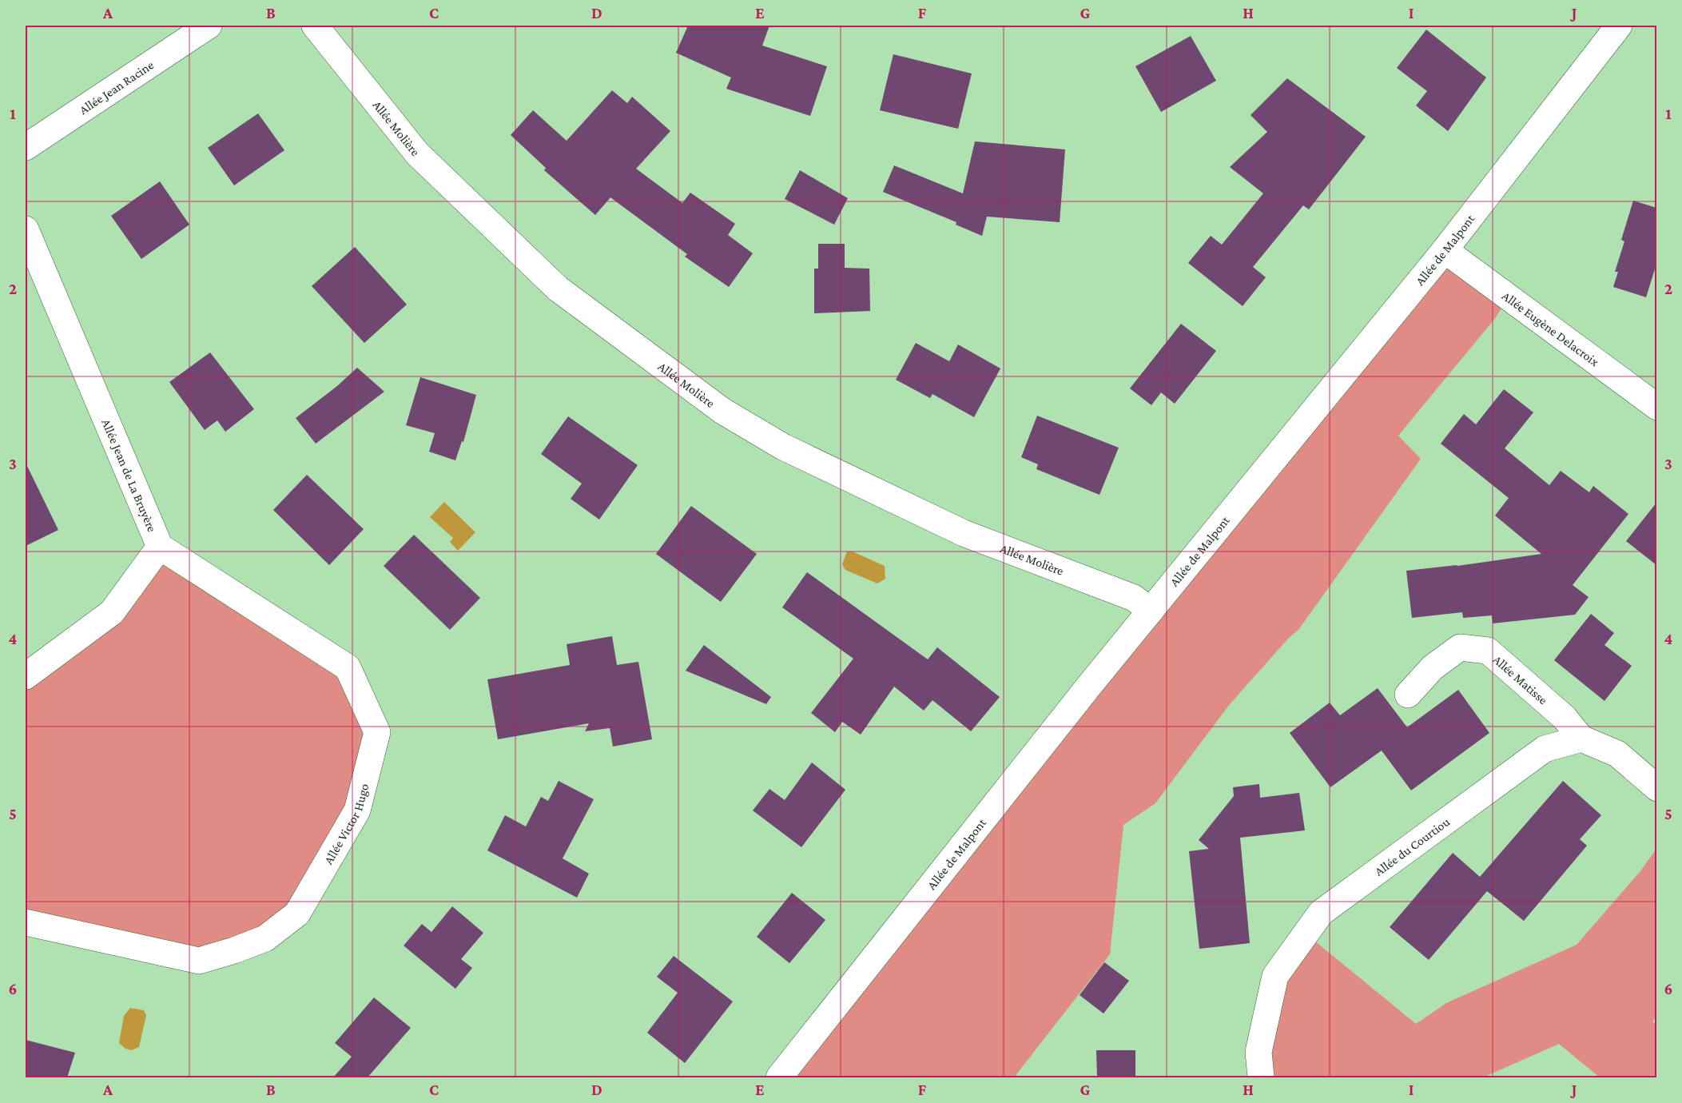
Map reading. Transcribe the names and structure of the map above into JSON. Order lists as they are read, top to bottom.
{
  "streets": {
    "street": [
      "Allée Jean Racine",
      "Allée Molière",
      "Allée de Malpont",
      "Allée Eugène Delacroix",
      "Allée Jean de La Bruyère",
      "Allée Matisse",
      "Allée Victor Hugo",
      "Allée du Courtiou"
    ]
  },
  "crossings": [
    ["Allée Molière", "Allée de Malpont"],
    ["Allée de Malpont", "Allée Eugène Delacroix"],
    ["Allée Jean de La Bruyère", "Allée Victor Hugo"],
    ["Allée Matisse", "Allée du Courtiou"]
  ],
  "grid": {
    "columns": [
      "A",
      "B",
      "C",
      "D",
      "E",
      "F",
      "G",
      "H",
      "I",
      "J"
    ],
    "rows": [
      "1",
      "2",
      "3",
      "4",
      "5",
      "6"
    ]
  }
}
